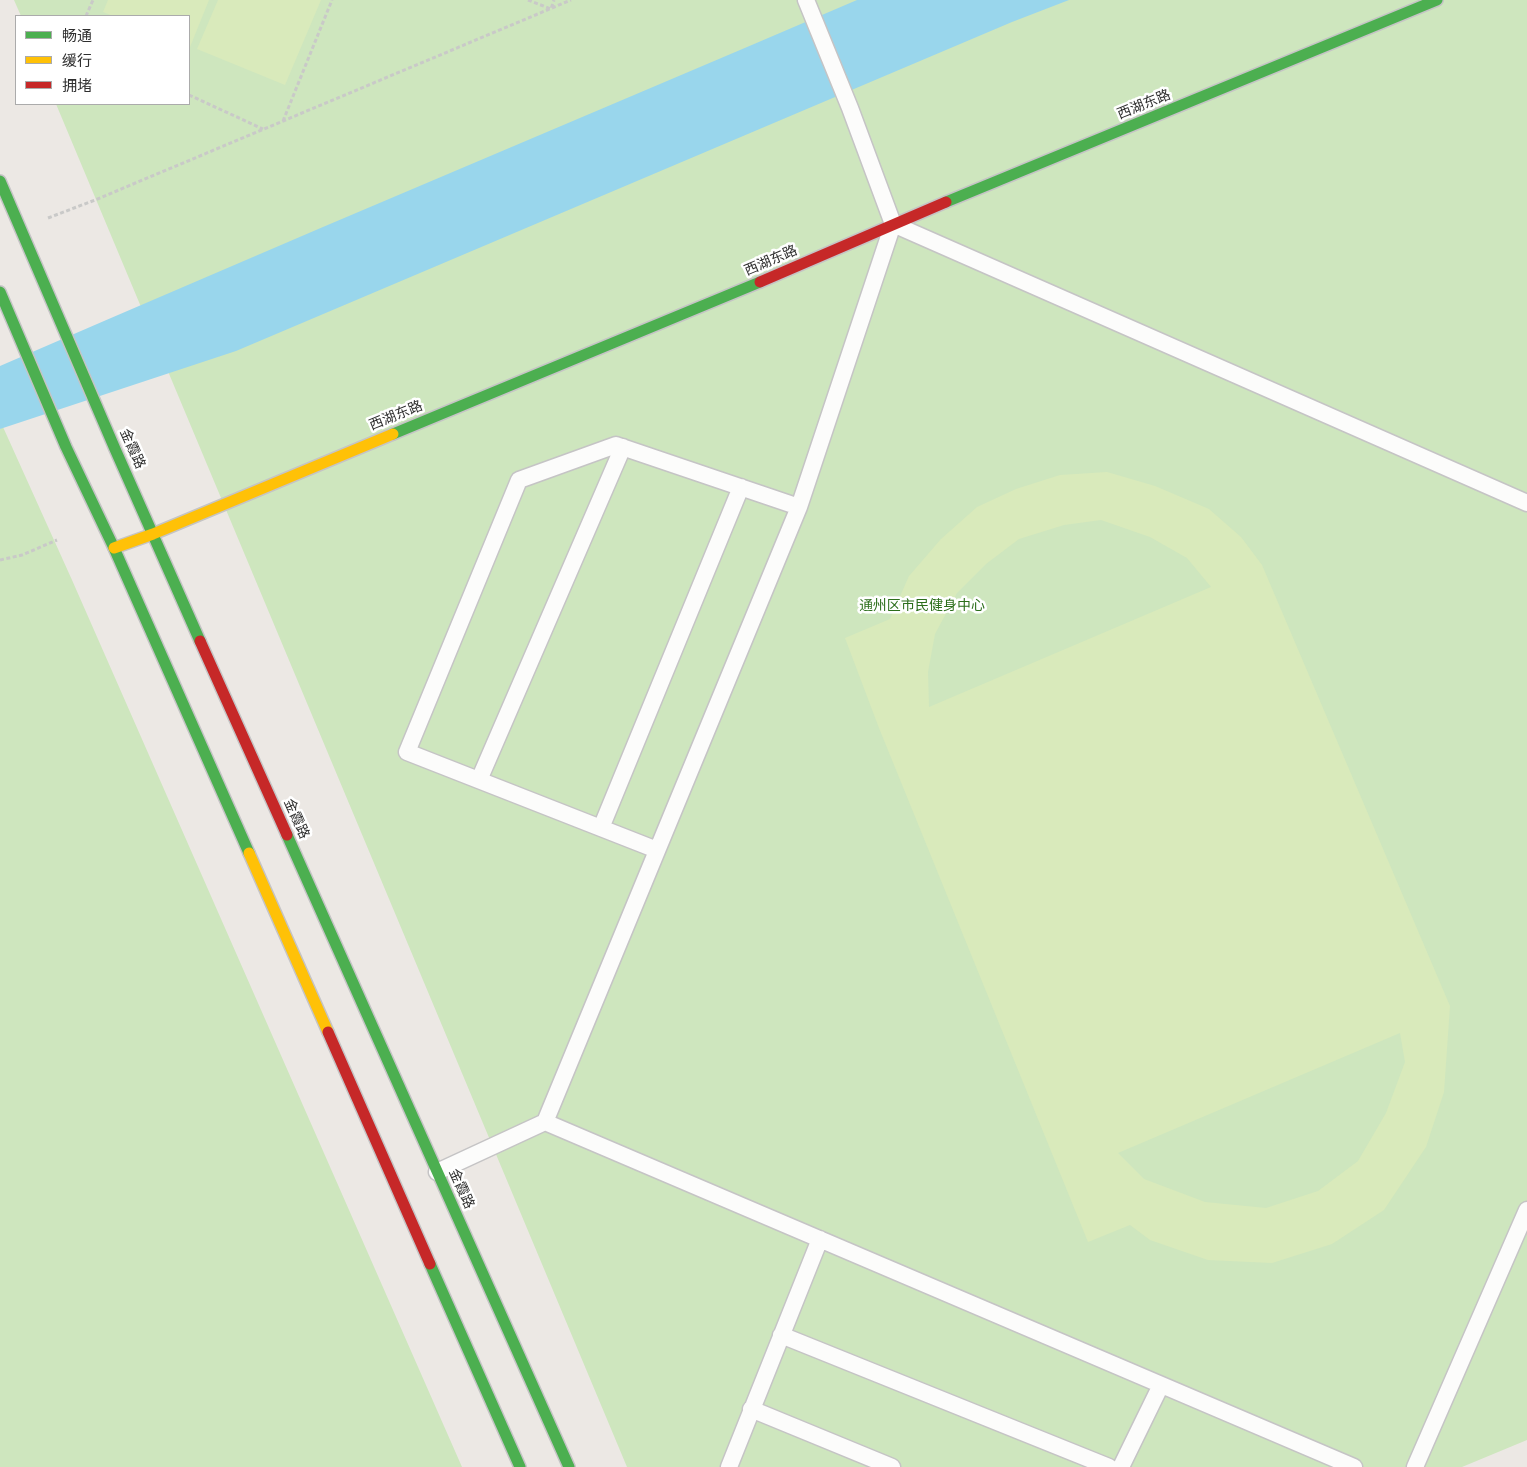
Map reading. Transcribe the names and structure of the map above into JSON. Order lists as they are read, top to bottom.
{
  "streets": {
    "main road": ["西湖东路", "金霞路"]
  },
  "crossings": [
    ["西湖东路", "金霞路"]
  ],
  "parks": ["通州区市民健身中心"],
  "legend": ["畅通", "缓行", "拥堵"]
}
